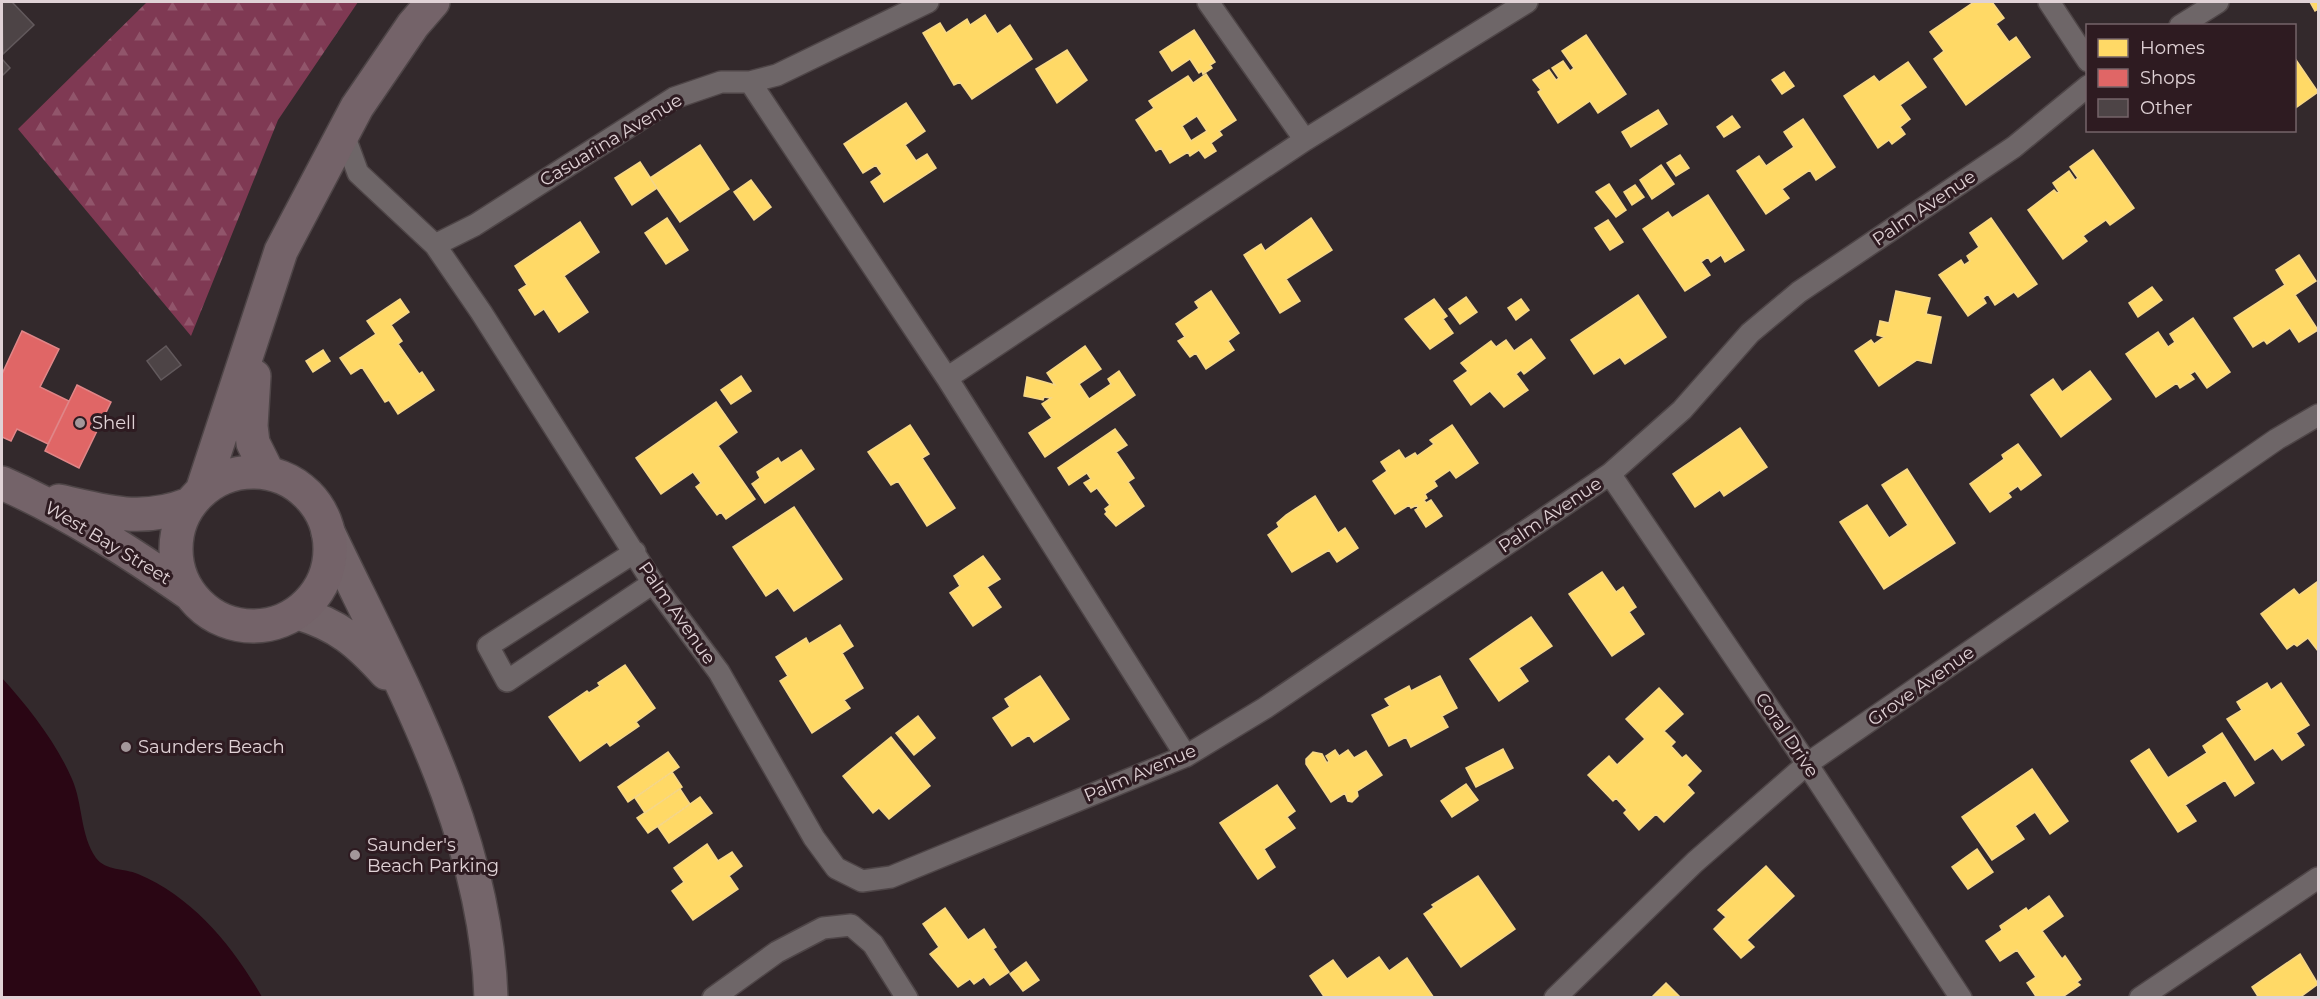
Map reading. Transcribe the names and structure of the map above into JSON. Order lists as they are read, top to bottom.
{
  "streets": {
    "highway": ["West Bay Street"],
    "street": [
      "Casuarina Avenue",
      "Palm Avenue",
      "Grove Avenue",
      "Coral Drive"
    ]
  },
  "crossings": [
    ["Casuarina Avenue", "Palm Avenue"],
    ["Palm Avenue", "Coral Drive"],
    ["Grove Avenue", "Coral Drive"]
  ],
  "places": ["Shell", "Saunders Beach", "Saunder's Beach Parking"],
  "legend": ["Homes", "Shops", "Other"]
}
